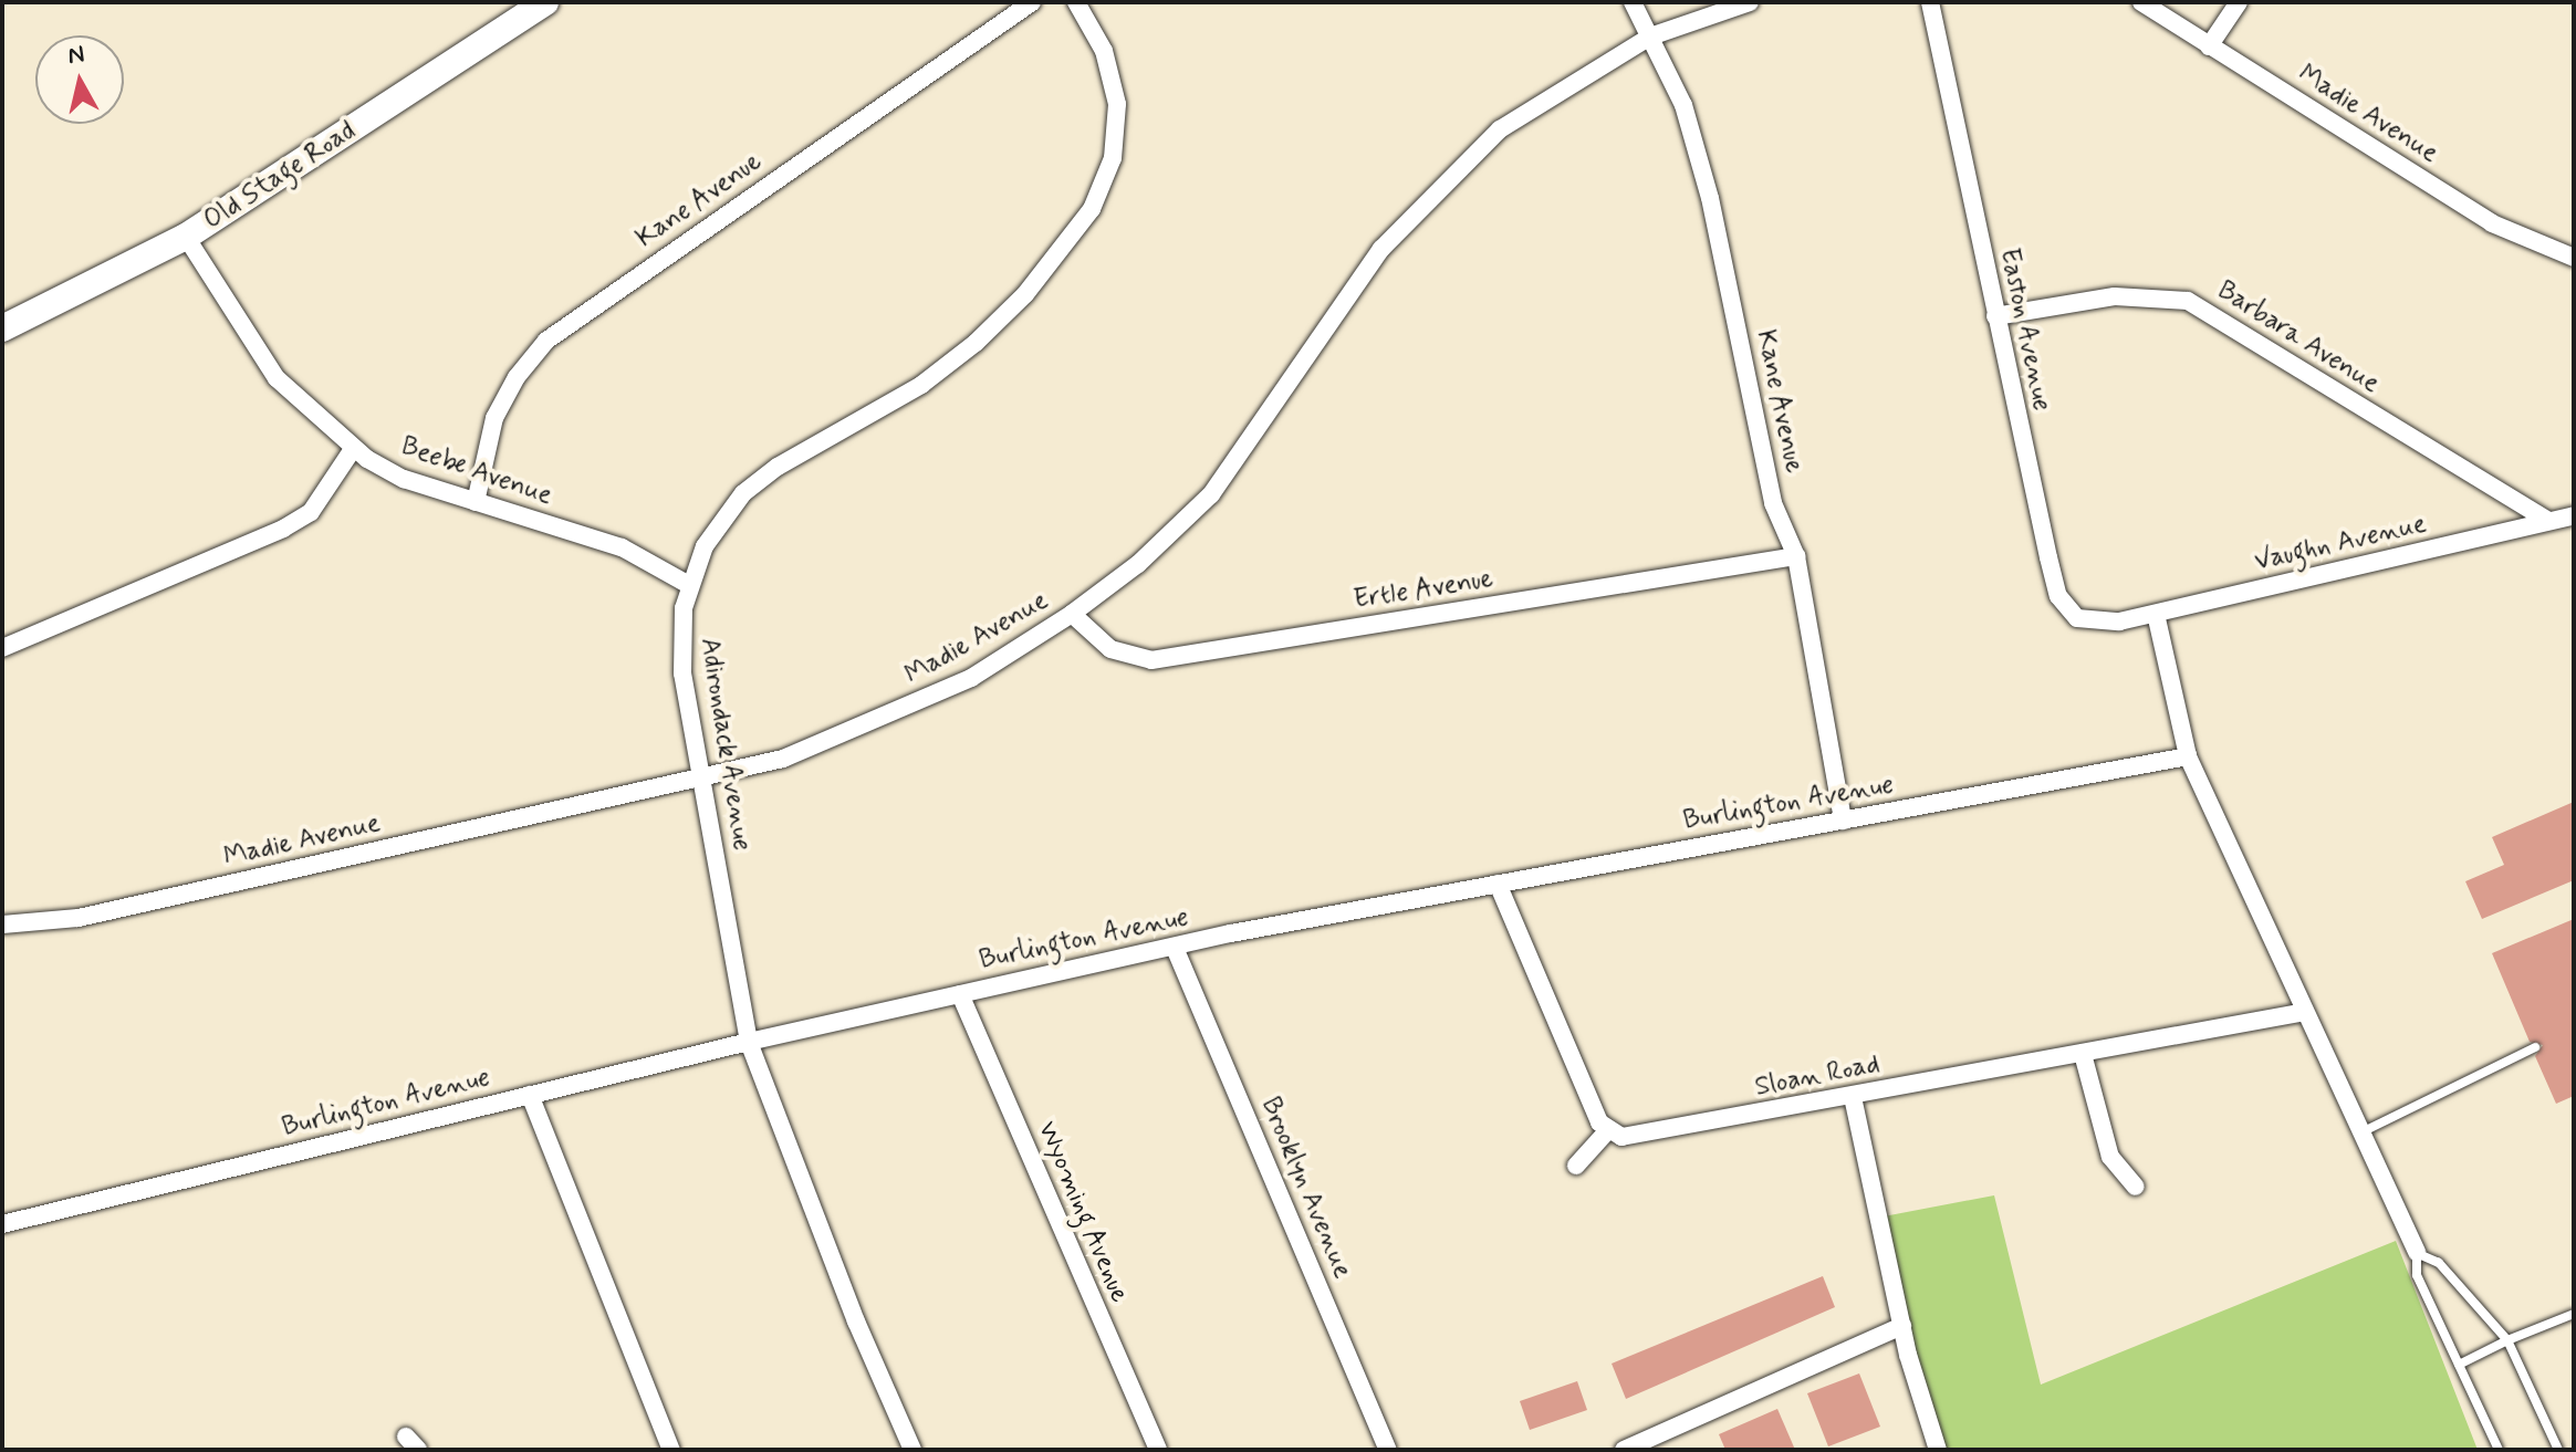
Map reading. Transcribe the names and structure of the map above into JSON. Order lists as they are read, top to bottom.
{
  "streets": {
    "main road": ["Old Stage Road"],
    "street": [
      "Madie Avenue",
      "Kane Avenue",
      "Easton Avenue",
      "Barbara Avenue",
      "Beebe Avenue",
      "Vaughn Avenue",
      "Ertle Avenue",
      "Adirondack Avenue",
      "Burlington Avenue",
      "Sloan Road",
      "Brooklyn Avenue",
      "Wyoming Avenue"
    ]
  },
  "crossings": [
    ["Madie Avenue", "Kane Avenue"],
    ["Madie Avenue", "Ertle Avenue"],
    ["Madie Avenue", "Adirondack Avenue"],
    ["Old Stage Road", "Beebe Avenue"],
    ["Kane Avenue", "Beebe Avenue"],
    ["Kane Avenue", "Ertle Avenue"],
    ["Kane Avenue", "Burlington Avenue"],
    ["Easton Avenue", "Barbara Avenue"],
    ["Easton Avenue", "Vaughn Avenue"],
    ["Barbara Avenue", "Vaughn Avenue"],
    ["Beebe Avenue", "Adirondack Avenue"],
    ["Adirondack Avenue", "Burlington Avenue"],
    ["Burlington Avenue", "Brooklyn Avenue"],
    ["Burlington Avenue", "Wyoming Avenue"]
  ],
  "north": "top"
}
